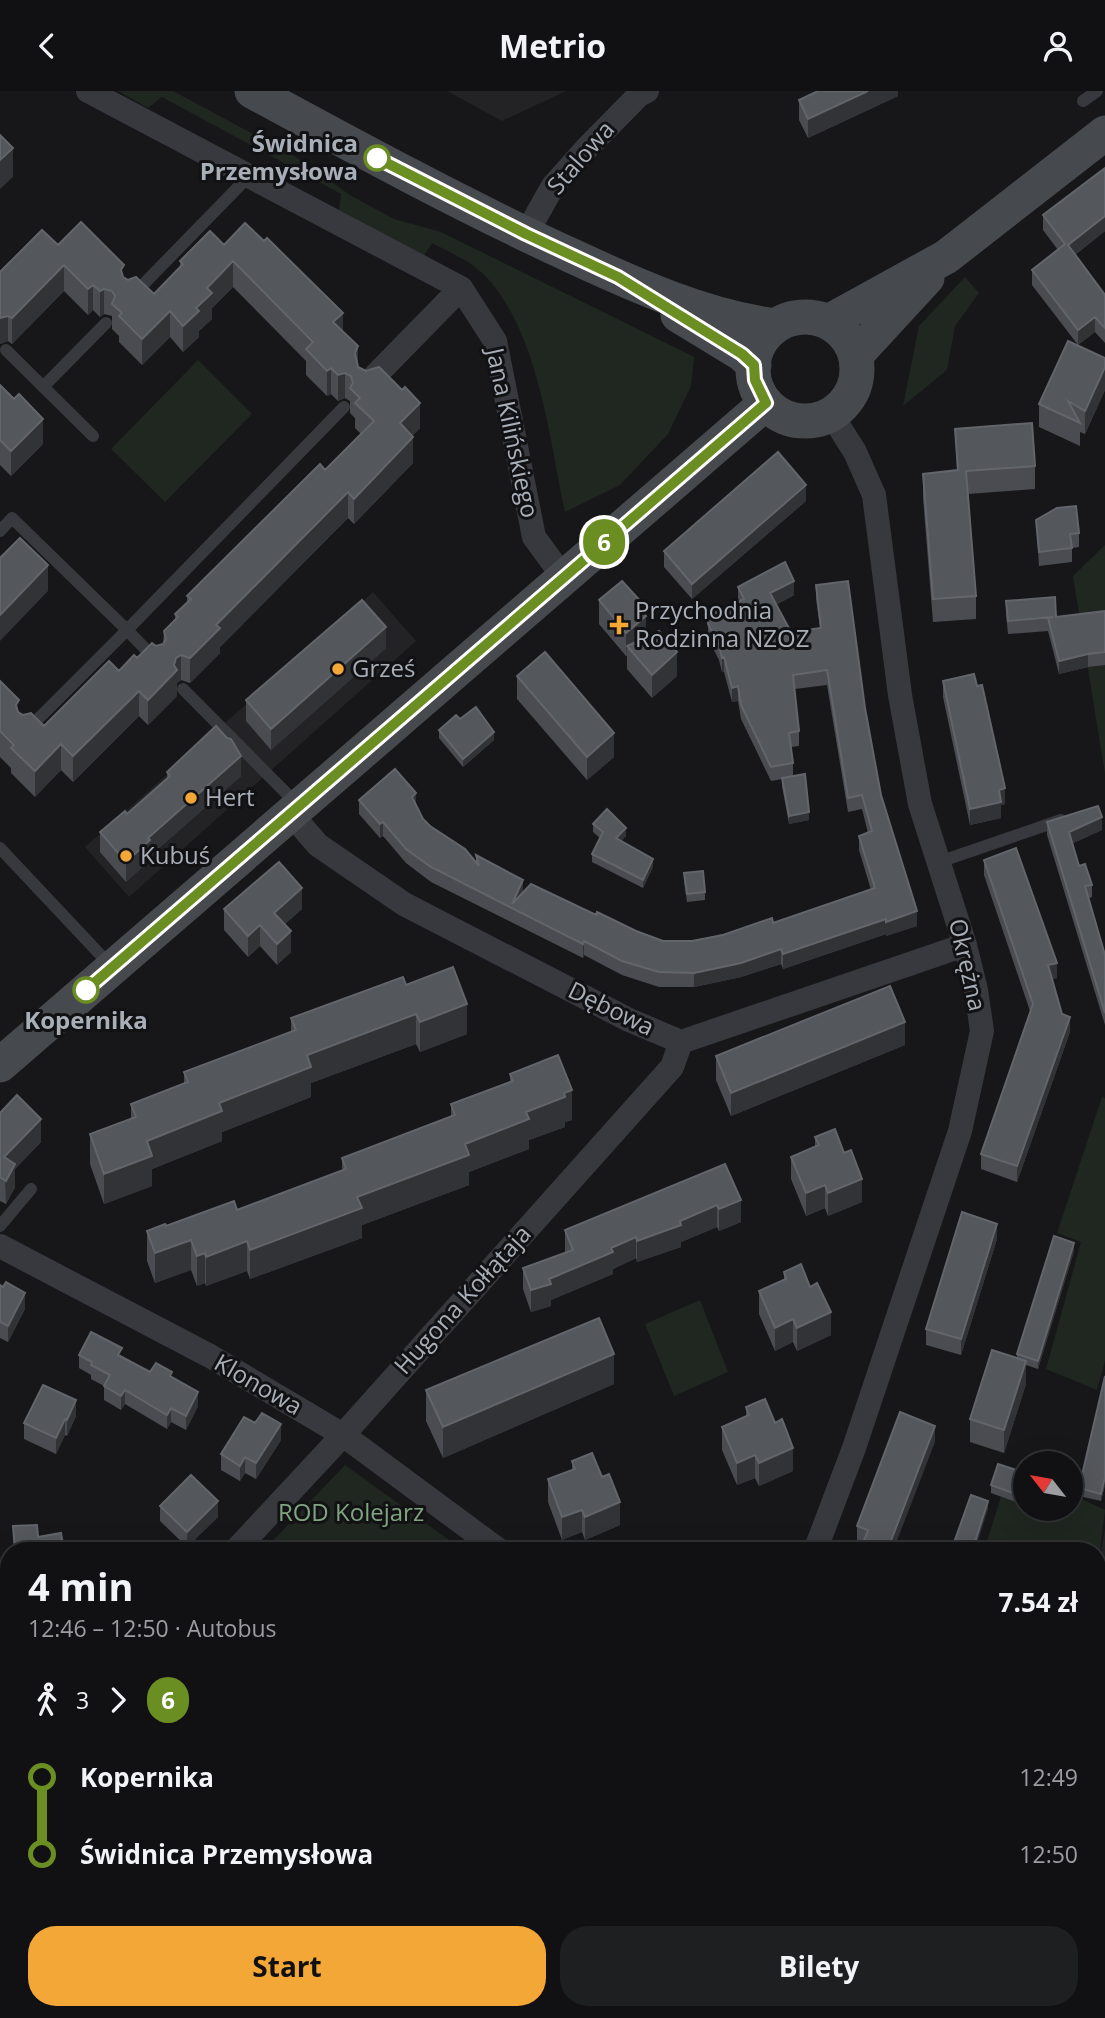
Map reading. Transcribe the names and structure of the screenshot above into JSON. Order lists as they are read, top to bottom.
{
  "streets": {
    "street": [
      "Stalowa",
      "Jana Kilińskiego",
      "Okrężna",
      "Dębowa",
      "Hugona Kołłątaja",
      "Klonowa"
    ]
  },
  "crossings": [
    ["Okrężna", "Dębowa"],
    ["Dębowa", "Hugona Kołłątaja"],
    ["Hugona Kołłątaja", "Klonowa"]
  ],
  "parks": ["ROD Kolejarz"],
  "places": {
    "other": [
      "Świdnica Przemysłowa",
      "Grześ",
      "Hert",
      "Kubuś",
      "Kopernika"
    ],
    "health": ["Przychodnia Rodzinna NZOZ"]
  },
  "lines": ["bus line 6"],
  "north": "top left",
  "page": {
    "header": "Metrio",
    "on_map": "6",
    "heading": ["4 min", "12:46 – 12:50 · Autobus", "7.54 zł"],
    "legs": ["3", "6"],
    "list": [
      {
        "name": "Kopernika",
        "value": "12:49"
      },
      {
        "name": "Świdnica Przemysłowa",
        "value": "12:50"
      }
    ],
    "buttons": ["Start", "Bilety"]
  }
}
